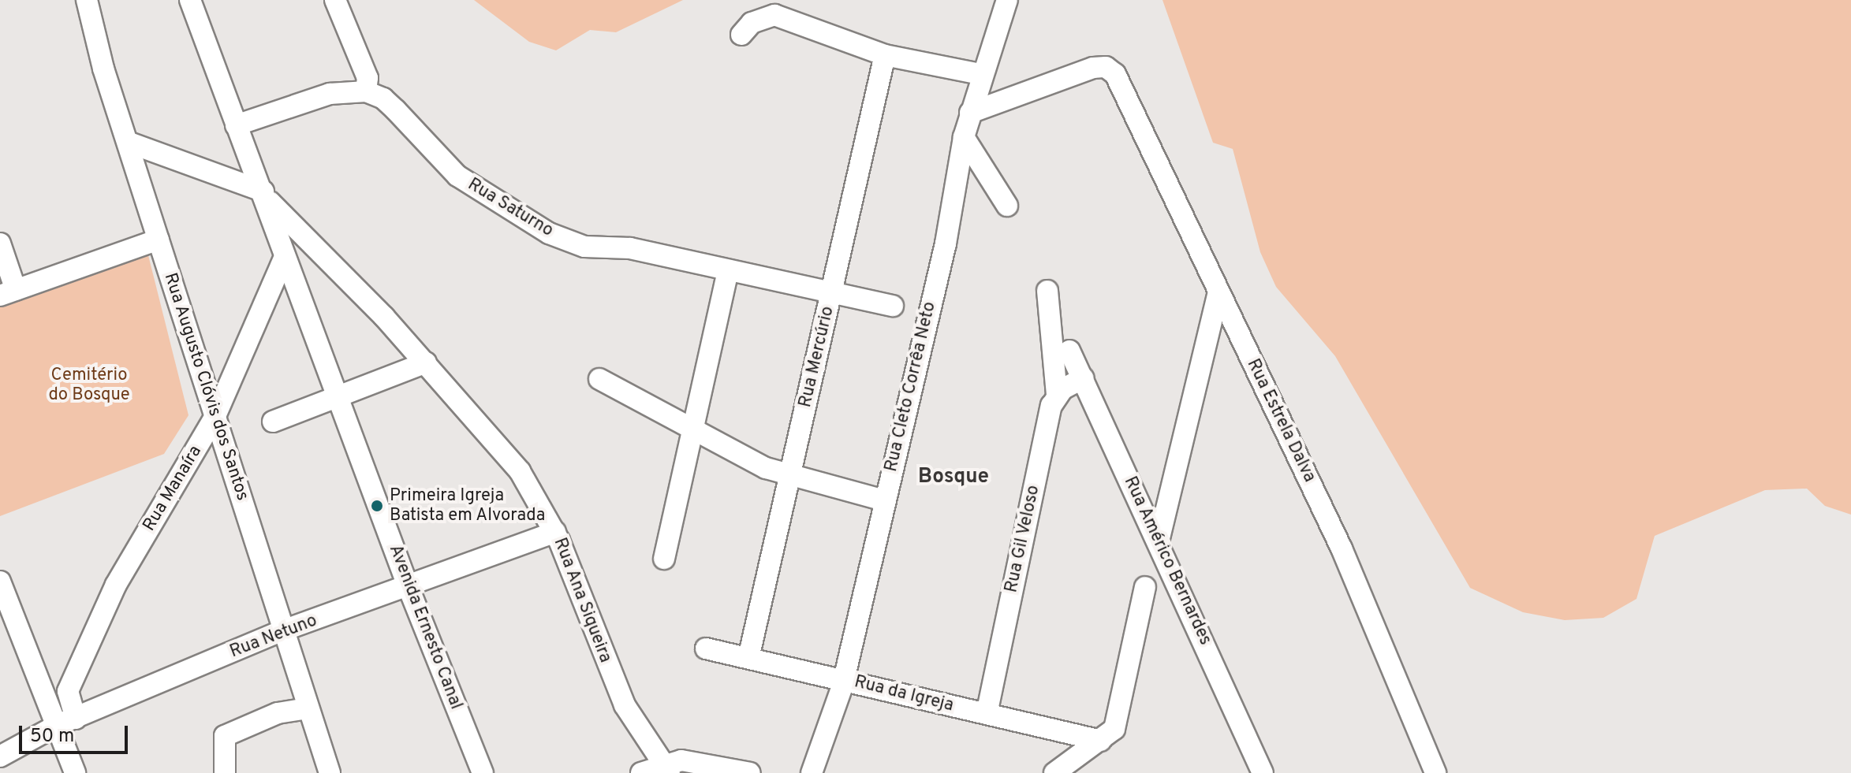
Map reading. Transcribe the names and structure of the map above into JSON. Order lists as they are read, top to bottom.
{
  "streets": {
    "street": [
      "Rua Saturno",
      "Rua Mercúrio",
      "Rua Augusto Clóvis dos Santos",
      "Rua Cleto Corrêa Neto",
      "Rua Estrela Dalva",
      "Rua Manaíra",
      "Rua Gil Veloso",
      "Rua Américo Bernardes",
      "Rua Ana Siqueira",
      "Avenida Ernesto Canal",
      "Rua Netuno",
      "Rua da Igreja"
    ]
  },
  "crossings": [
    ["Rua Saturno", "Rua Mercúrio"],
    ["Rua Mercúrio", "Rua da Igreja"],
    ["Rua Augusto Clóvis dos Santos", "Rua Manaíra"],
    ["Rua Augusto Clóvis dos Santos", "Rua Netuno"],
    ["Rua Cleto Corrêa Neto", "Rua Estrela Dalva"],
    ["Rua Cleto Corrêa Neto", "Rua da Igreja"],
    ["Rua Manaíra", "Avenida Ernesto Canal"],
    ["Rua Manaíra", "Rua Netuno"],
    ["Rua Gil Veloso", "Rua da Igreja"],
    ["Rua Ana Siqueira", "Avenida Ernesto Canal"],
    ["Rua Ana Siqueira", "Rua Netuno"],
    ["Avenida Ernesto Canal", "Rua Netuno"]
  ],
  "districts": ["Bosque"],
  "parks": ["Cemitério do Bosque"],
  "places": ["Primeira Igreja Batista em Alvorada"],
  "scale_bar": "50 m"
}
